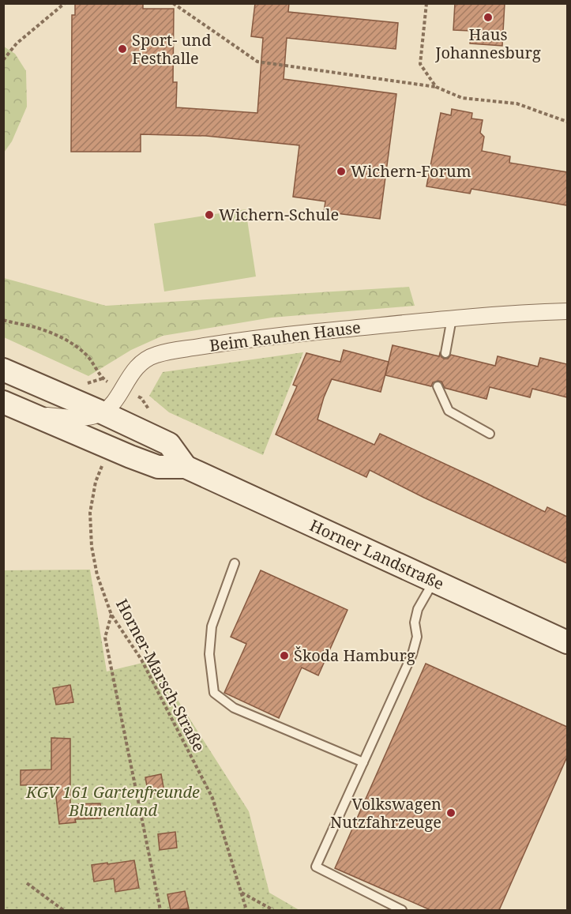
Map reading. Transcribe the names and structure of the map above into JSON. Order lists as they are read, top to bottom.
{
  "streets": {
    "main road": ["Horner Landstraße"],
    "street": ["Beim Rauhen Hause"],
    "path": ["Horner-Marsch-Straße"]
  },
  "crossings": [
    ["Beim Rauhen Hause", "Horner Landstraße"],
    ["Horner Landstraße", "Horner-Marsch-Straße"]
  ],
  "parks": ["KGV 161 Gartenfreunde Blumenland"],
  "places": [
    "Haus Johannesburg",
    "Sport- und Festhalle",
    "Wichern-Forum",
    "Wichern-Schule",
    "Škoda Hamburg",
    "Volkswagen Nutzfahrzeuge"
  ]
}
